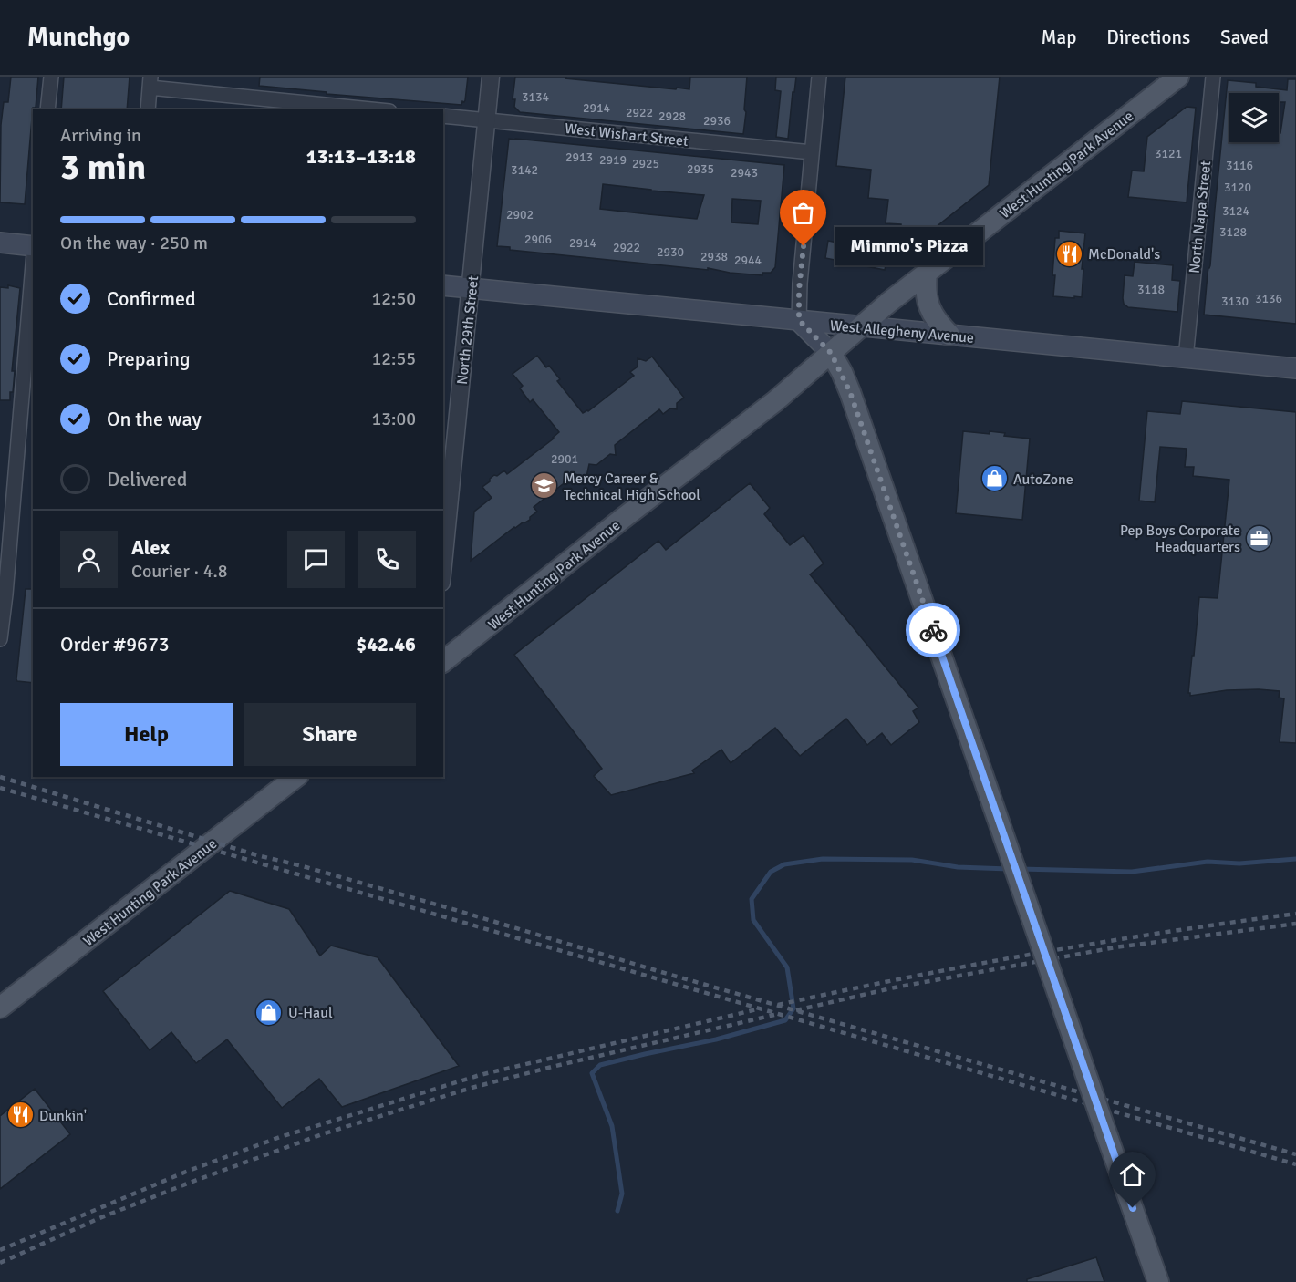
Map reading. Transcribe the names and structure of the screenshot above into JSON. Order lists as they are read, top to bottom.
{
  "streets": {
    "main road": ["West Hunting Park Avenue", "West Allegheny Avenue"],
    "street": ["West Wishart Street", "North Napa Street", "North 29th Street"]
  },
  "crossings": [
    ["West Wishart Street", "North 29th Street"],
    ["West Hunting Park Avenue", "West Allegheny Avenue"],
    ["North Napa Street", "West Allegheny Avenue"],
    ["North 29th Street", "West Allegheny Avenue"]
  ],
  "places": {
    "other": ["Mimmo's Pizza"],
    "restaurant": ["McDonald's", "Dunkin'"],
    "shop": ["AutoZone", "U-Haul"],
    "school or university": ["Mercy Career & Technical High School"],
    "office": ["Pep Boys Corporate Headquarters"]
  },
  "house_numbers": [
    "3134",
    "2914",
    "2922",
    "2928",
    "2936",
    "3121",
    "2913",
    "2919",
    "2925",
    "3116",
    "2935",
    "3142",
    "2943",
    "3120",
    "3124",
    "2902",
    "3128",
    "2906",
    "2914",
    "2922",
    "2930",
    "2938",
    "2944",
    "3118",
    "3136",
    "3130",
    "2901"
  ],
  "page": {
    "header": "Munchgo",
    "nav": ["Map", "Directions", "Saved"],
    "heading": ["3 min", "Arriving in", "13:13–13:18"],
    "panel": [
      "Alex",
      "Courier · 4.8",
      "Order #9673",
      "$42.46"
    ],
    "bar": "On the way · 250 m",
    "bubble": "Mimmo's Pizza",
    "list": [
      ["Confirmed", "12:50"],
      ["Preparing", "12:55"],
      ["On the way", "13:00"],
      "Delivered"
    ],
    "buttons": ["Help", "Share"]
  }
}
